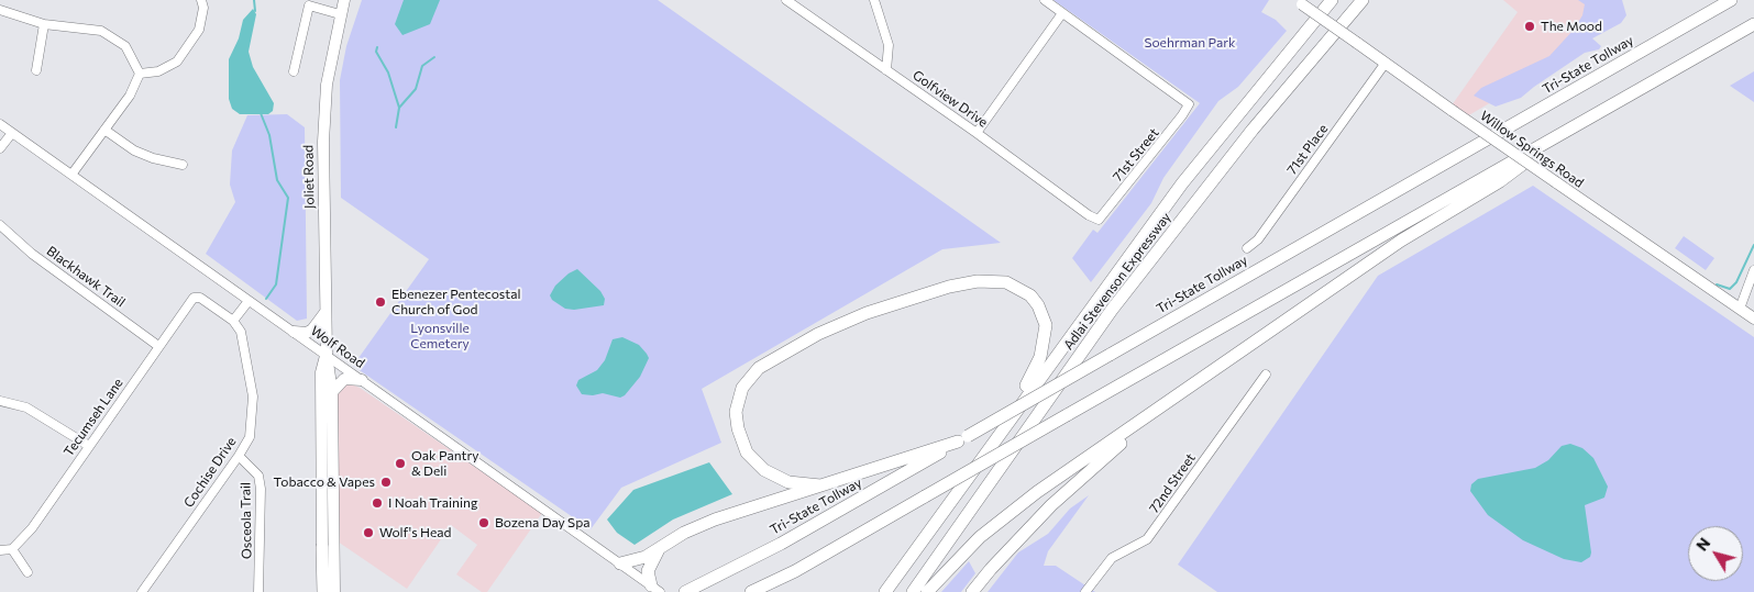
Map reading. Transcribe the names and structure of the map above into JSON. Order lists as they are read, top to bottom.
{
  "streets": {
    "highway": ["Tri-State Tollway", "Joliet Road", "Adlai Stevenson Expressway"],
    "main road": ["Willow Springs Road"],
    "street": [
      "Golfview Drive",
      "71st Place",
      "71st Street",
      "Blackhawk Trail",
      "Wolf Road",
      "Tecumseh Lane",
      "Cochise Drive",
      "72nd Street",
      "Osceola Trail"
    ]
  },
  "crossings": [
    ["Golfview Drive", "71st Street"],
    ["71st Place", "Willow Springs Road"],
    ["Joliet Road", "Wolf Road"],
    ["Blackhawk Trail", "Tecumseh Lane"],
    ["Tecumseh Lane", "Cochise Drive"],
    ["Cochise Drive", "Osceola Trail"]
  ],
  "parks": ["Soehrman Park", "Lyonsville Cemetery"],
  "places": [
    "The Mood",
    "Ebenezer Pentecostal Church of God",
    "Oak Pantry & Deli",
    "Tobacco & Vapes",
    "I Noah Training",
    "Bozena Day Spa",
    "Wolf's Head"
  ],
  "north": "top left"
}
